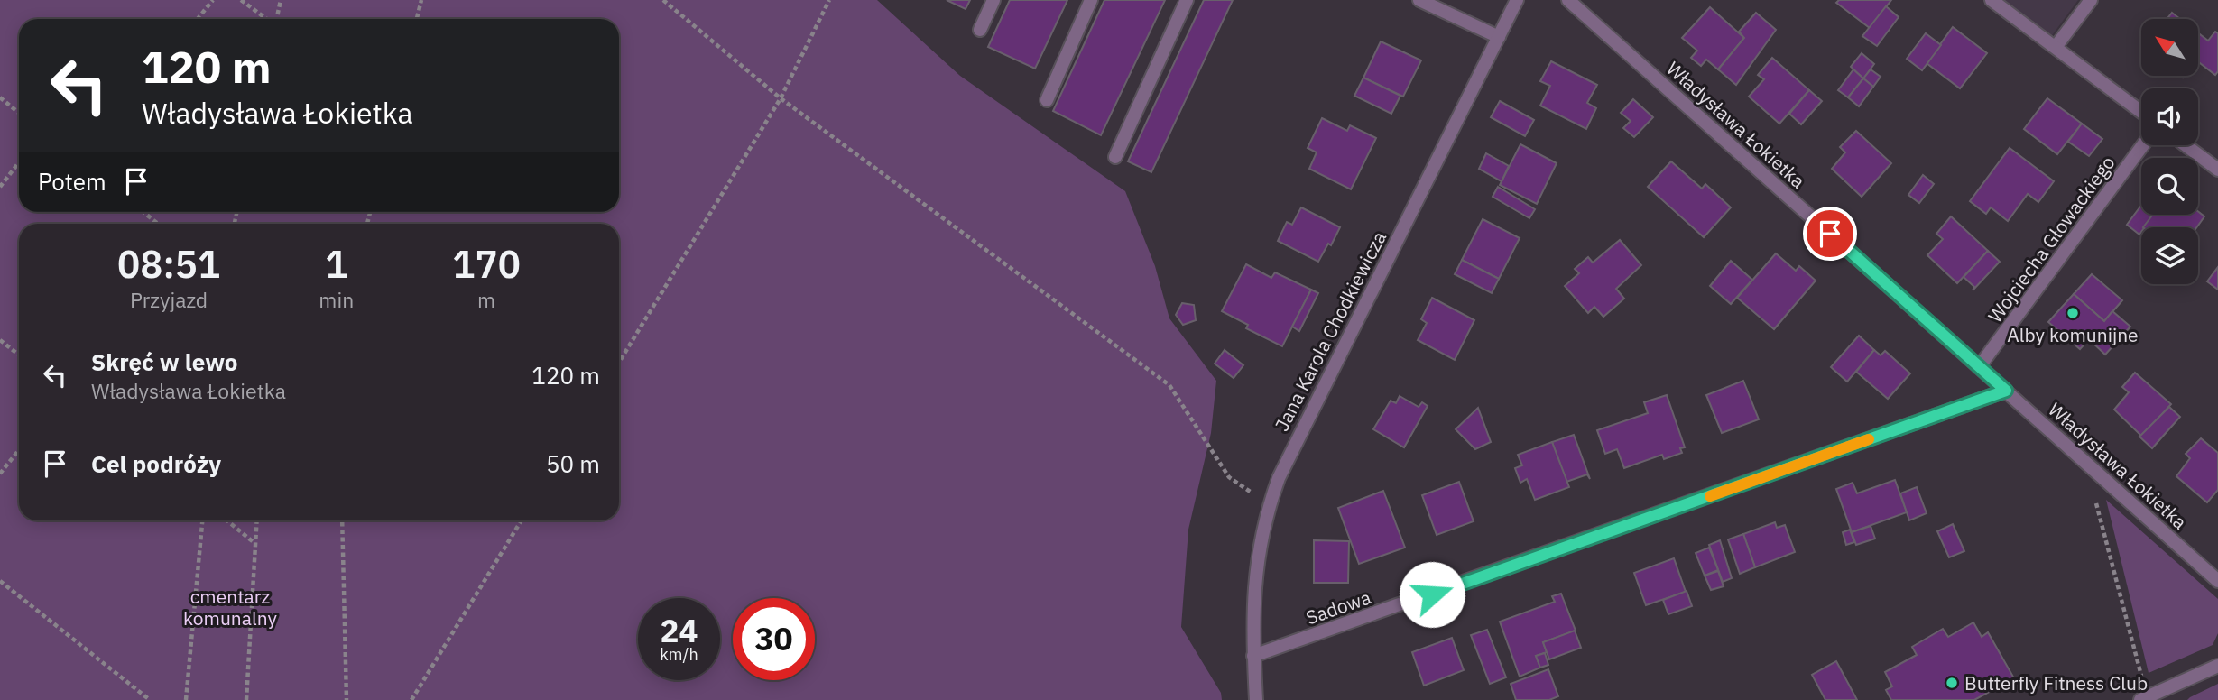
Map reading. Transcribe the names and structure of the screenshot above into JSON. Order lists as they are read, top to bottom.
{
  "streets": {
    "street": [
      "Władysława Łokietka",
      "Wojciecha Głowackiego",
      "Jana Karola Chodkiewicza",
      "Sadowa"
    ]
  },
  "crossings": [
    ["Władysława Łokietka", "Wojciecha Głowackiego"],
    ["Władysława Łokietka", "Sadowa"],
    ["Jana Karola Chodkiewicza", "Sadowa"]
  ],
  "parks": ["cmentarz komunalny"],
  "places": ["Alby komunijne", "Butterfly Fitness Club"],
  "north": "top left",
  "page": {
    "turn": ["120 m", "Władysława Łokietka"],
    "then": "Potem",
    "eta": [
      "08:51",
      "Przyjazd",
      "1",
      "min",
      "170",
      "m"
    ],
    "list": [
      {
        "name": "Skręć w lewo",
        "note": "Władysława Łokietka",
        "value": "120 m"
      },
      {
        "name": "Cel podróży",
        "value": "50 m"
      }
    ],
    "speed": "24 km/h",
    "limit": "30"
  }
}
